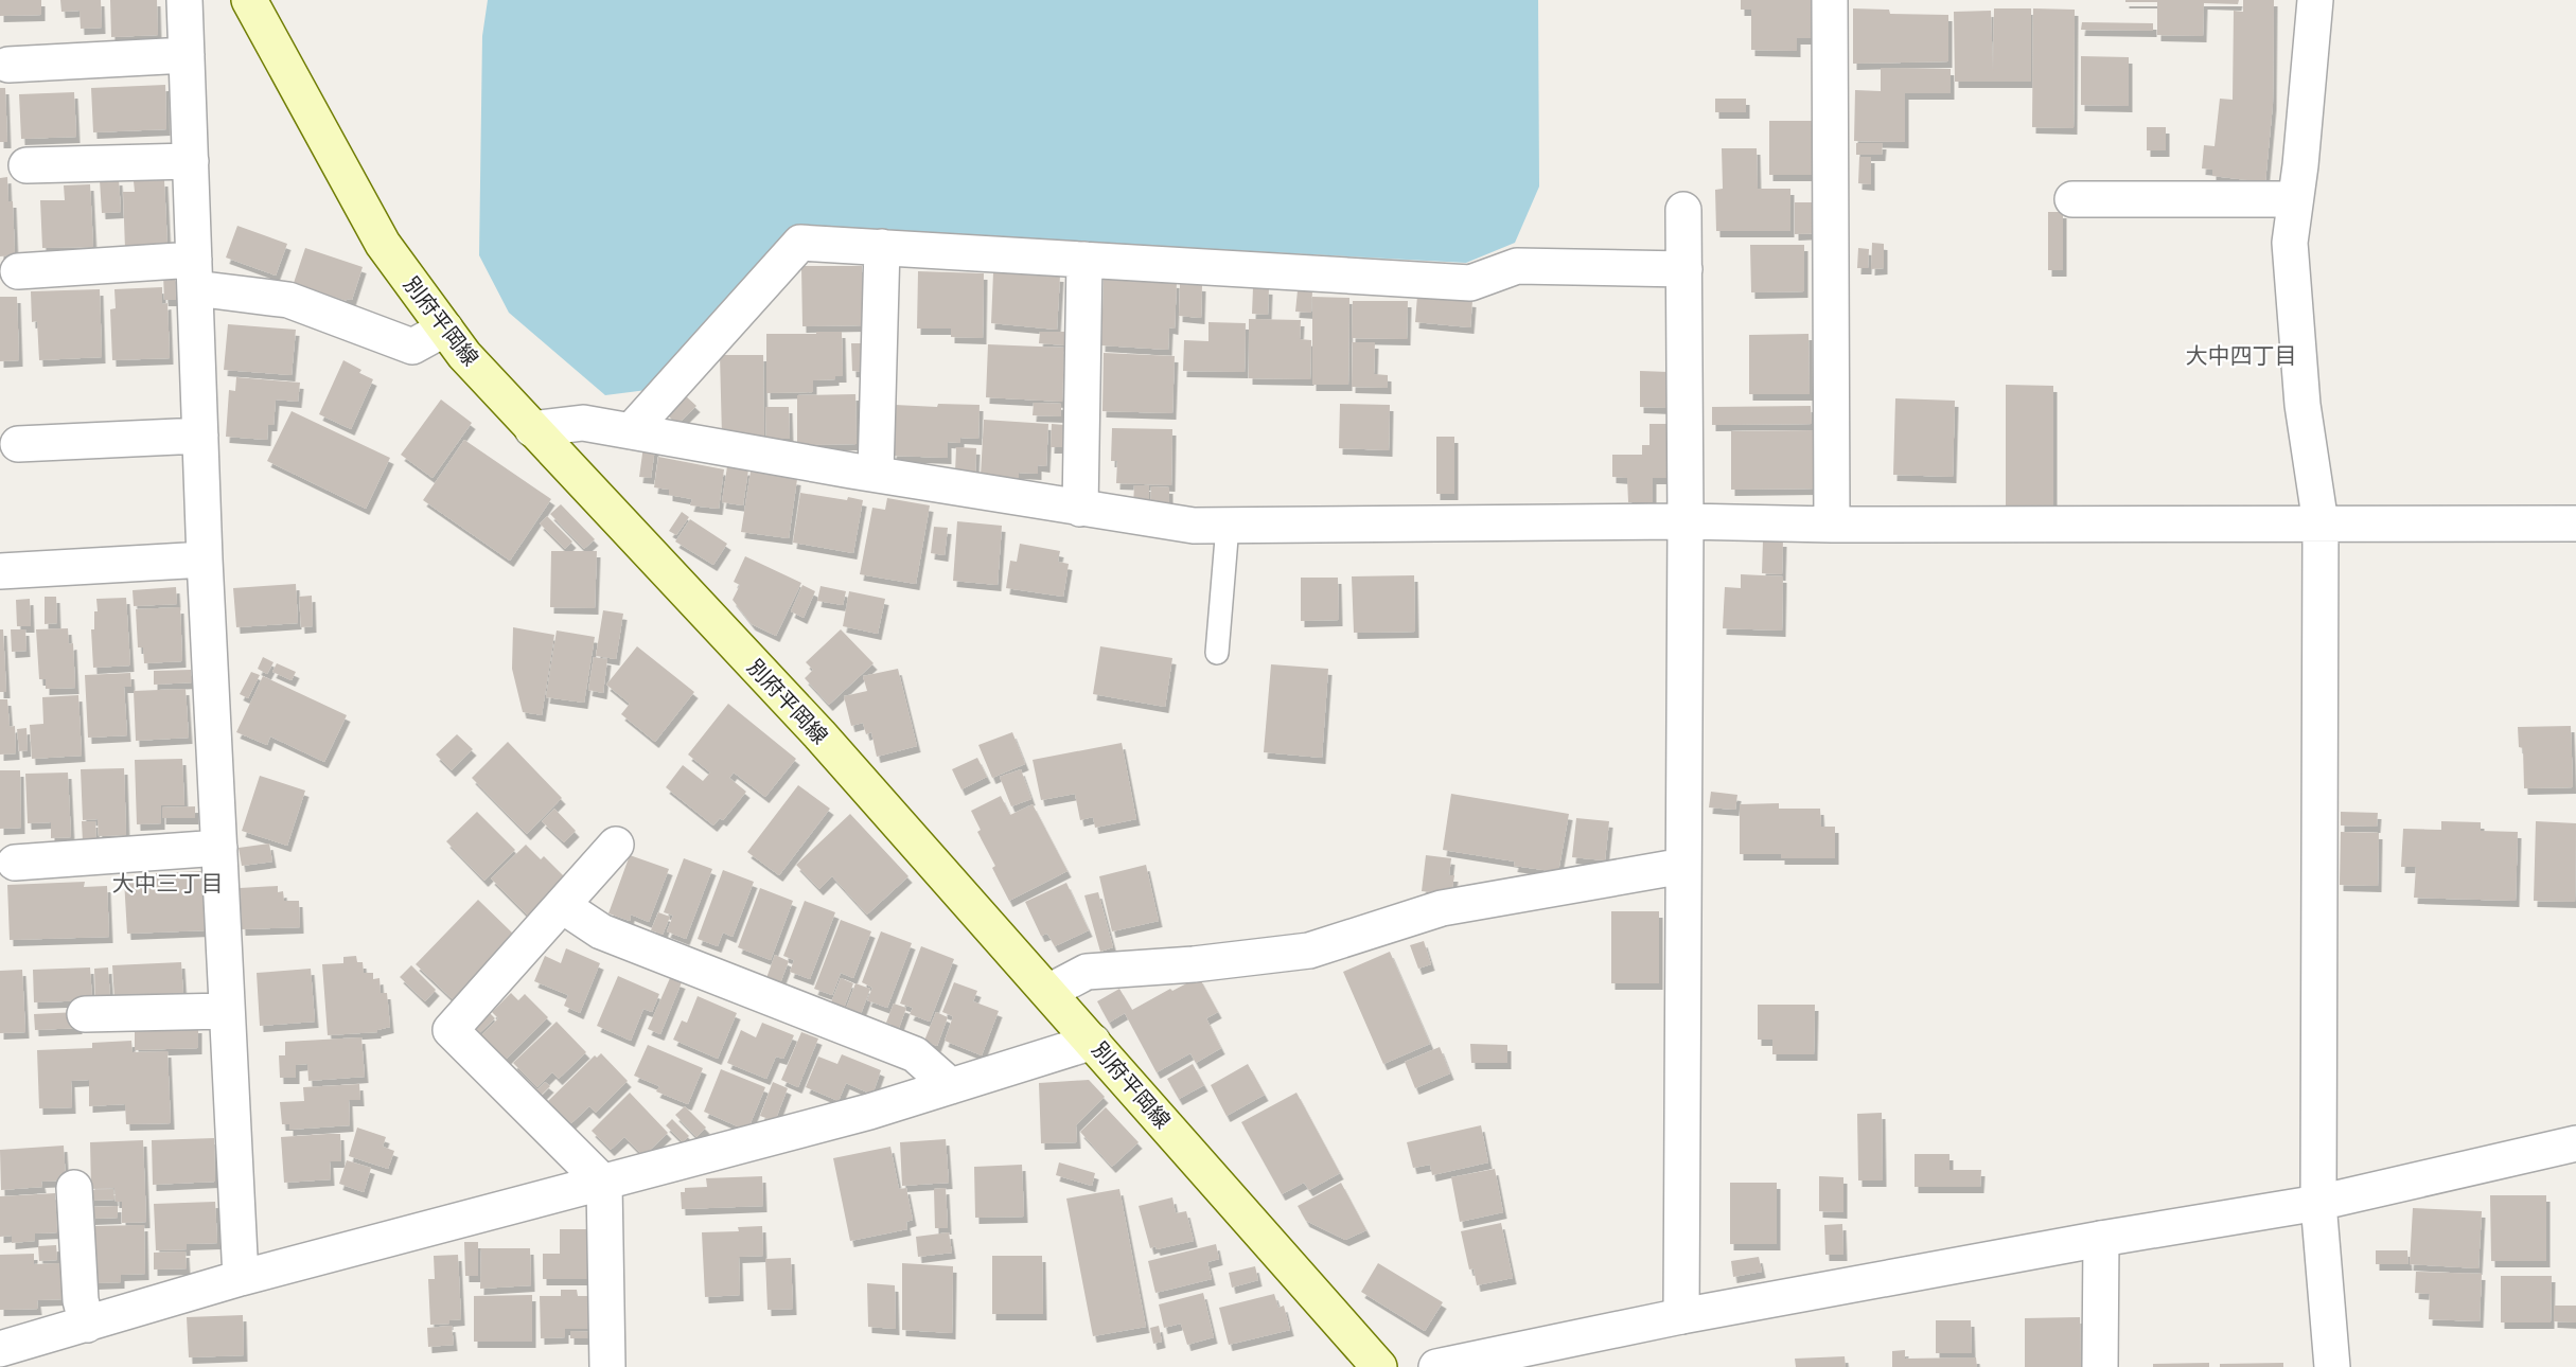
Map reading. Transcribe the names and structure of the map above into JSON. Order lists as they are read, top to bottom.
{
  "streets": {
    "main road": ["別府平岡線"]
  },
  "districts": ["大中四丁目", "大中三丁目"]
}
